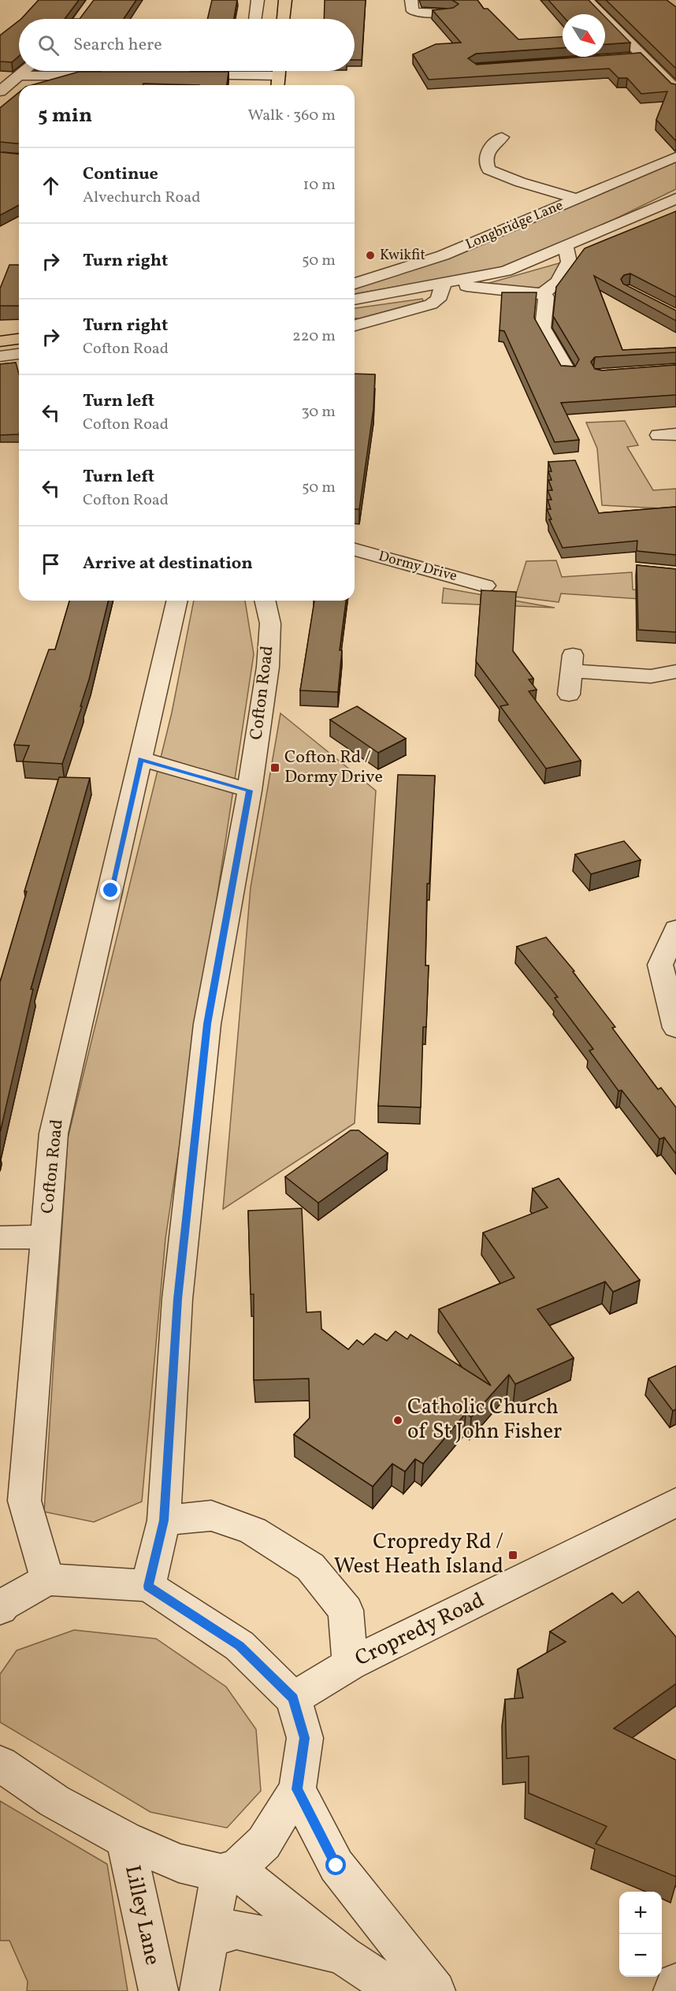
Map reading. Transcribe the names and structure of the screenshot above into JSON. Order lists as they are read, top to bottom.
{
  "streets": {
    "street": [
      "Longbridge Lane",
      "Dormy Drive",
      "Cofton Road",
      "Cropredy Road",
      "Lilley Lane"
    ]
  },
  "places": {
    "other": ["Kwikfit", "Catholic Church of St John Fisher"],
    "transit": ["Cofton Rd / Dormy Drive", "Cropredy Rd / West Heath Island"]
  },
  "north": "bottom right",
  "page": {
    "search": "Search here",
    "heading": ["5 min", "Walk · 360 m"],
    "list": [
      ["Continue", "Alvechurch Road", "10 m"],
      ["Turn right", "50 m"],
      ["Turn right", "Cofton Road", "220 m"],
      ["Turn left", "Cofton Road", "30 m"],
      ["Turn left", "Cofton Road", "50 m"],
      "Arrive at destination"
    ],
    "map_buttons": ["+", "−"]
  }
}
